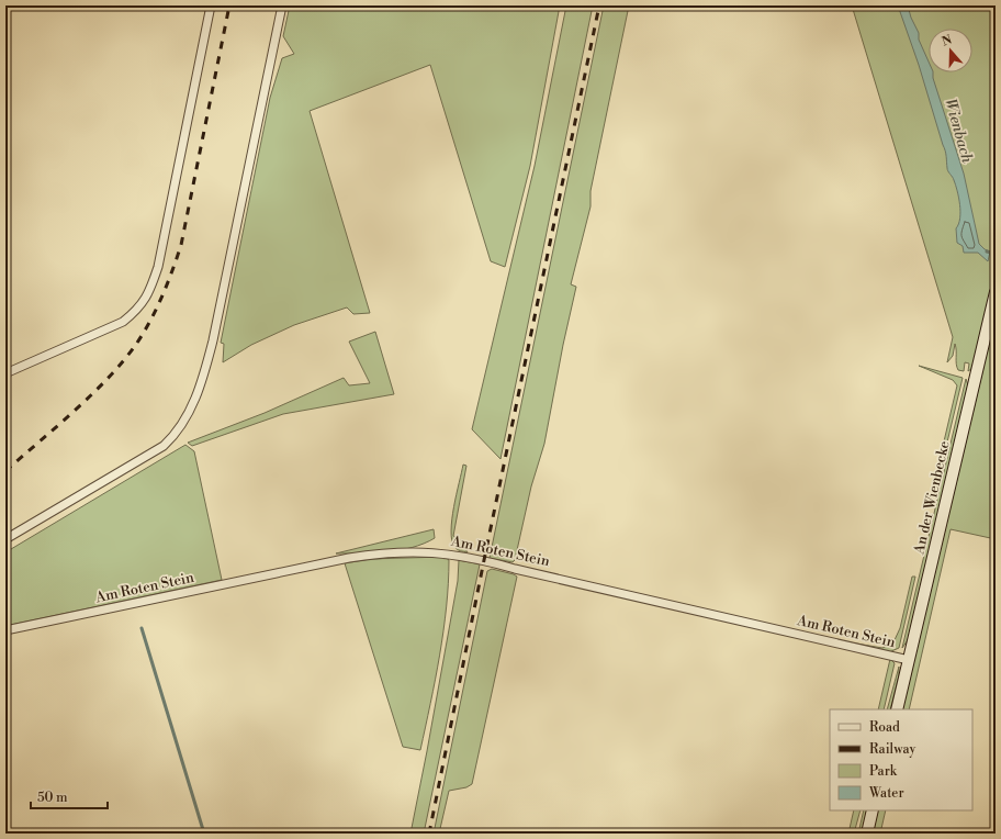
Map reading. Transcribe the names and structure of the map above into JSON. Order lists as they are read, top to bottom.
{
  "streets": {
    "street": ["An der Wienbecke", "Am Roten Stein"]
  },
  "crossings": [
    ["An der Wienbecke", "Am Roten Stein"]
  ],
  "water": ["Wienbach"],
  "legend": [
    "Road",
    "Railway",
    "Park",
    "Water"
  ],
  "scale_bar": "50 m",
  "north": "top"
}
